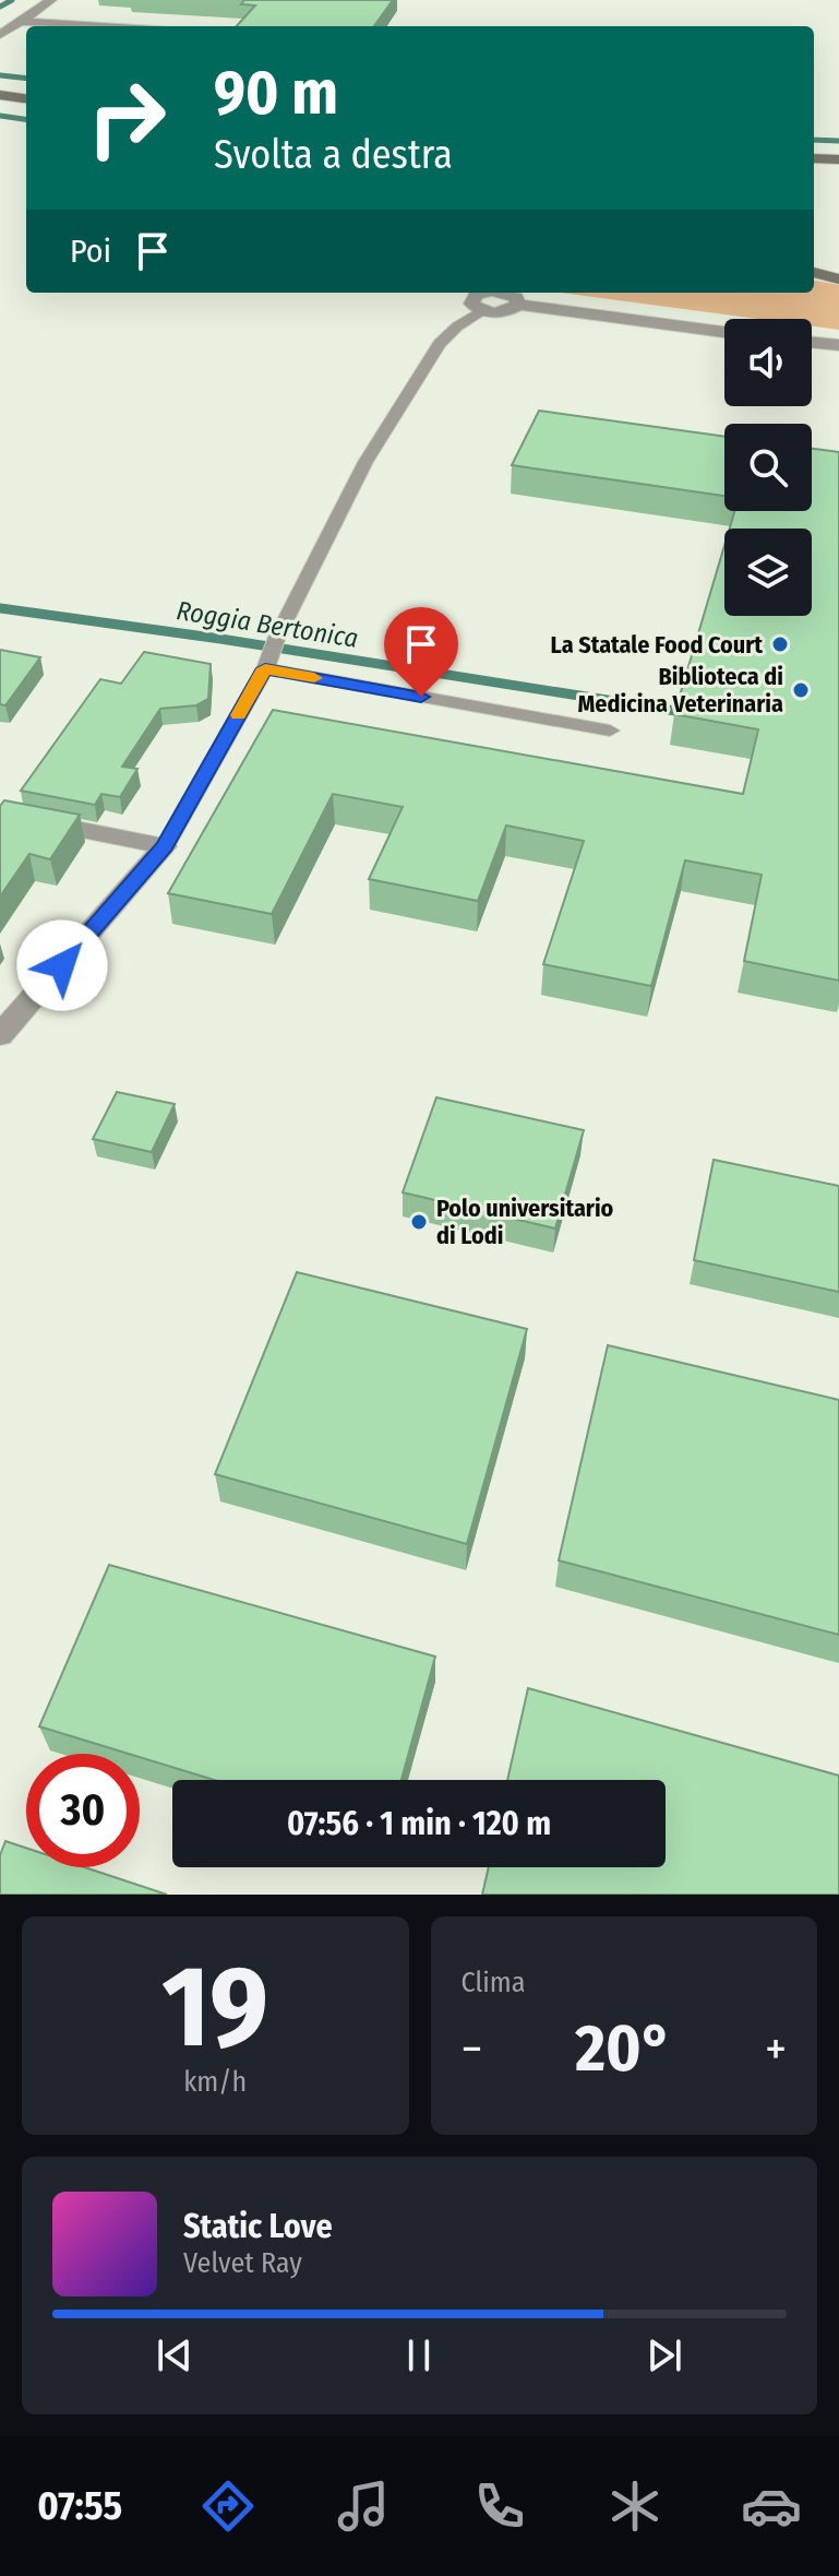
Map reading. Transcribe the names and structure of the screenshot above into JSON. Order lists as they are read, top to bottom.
{
  "water": ["Roggia Bertonica"],
  "places": ["La Statale Food Court", "Biblioteca di Medicina Veterinaria", "Polo universitario di Lodi"],
  "page": {
    "turn": ["90 m", "Svolta a destra"],
    "then": "Poi",
    "limit": "30",
    "trip": "07:56 · 1 min · 120 m",
    "tile": [
      ["19", "km/h"],
      "Clima"
    ],
    "heat": ["−", "20°", "+"],
    "song": ["Static Love", "Velvet Ray"],
    "tabs": "07:55"
  }
}
